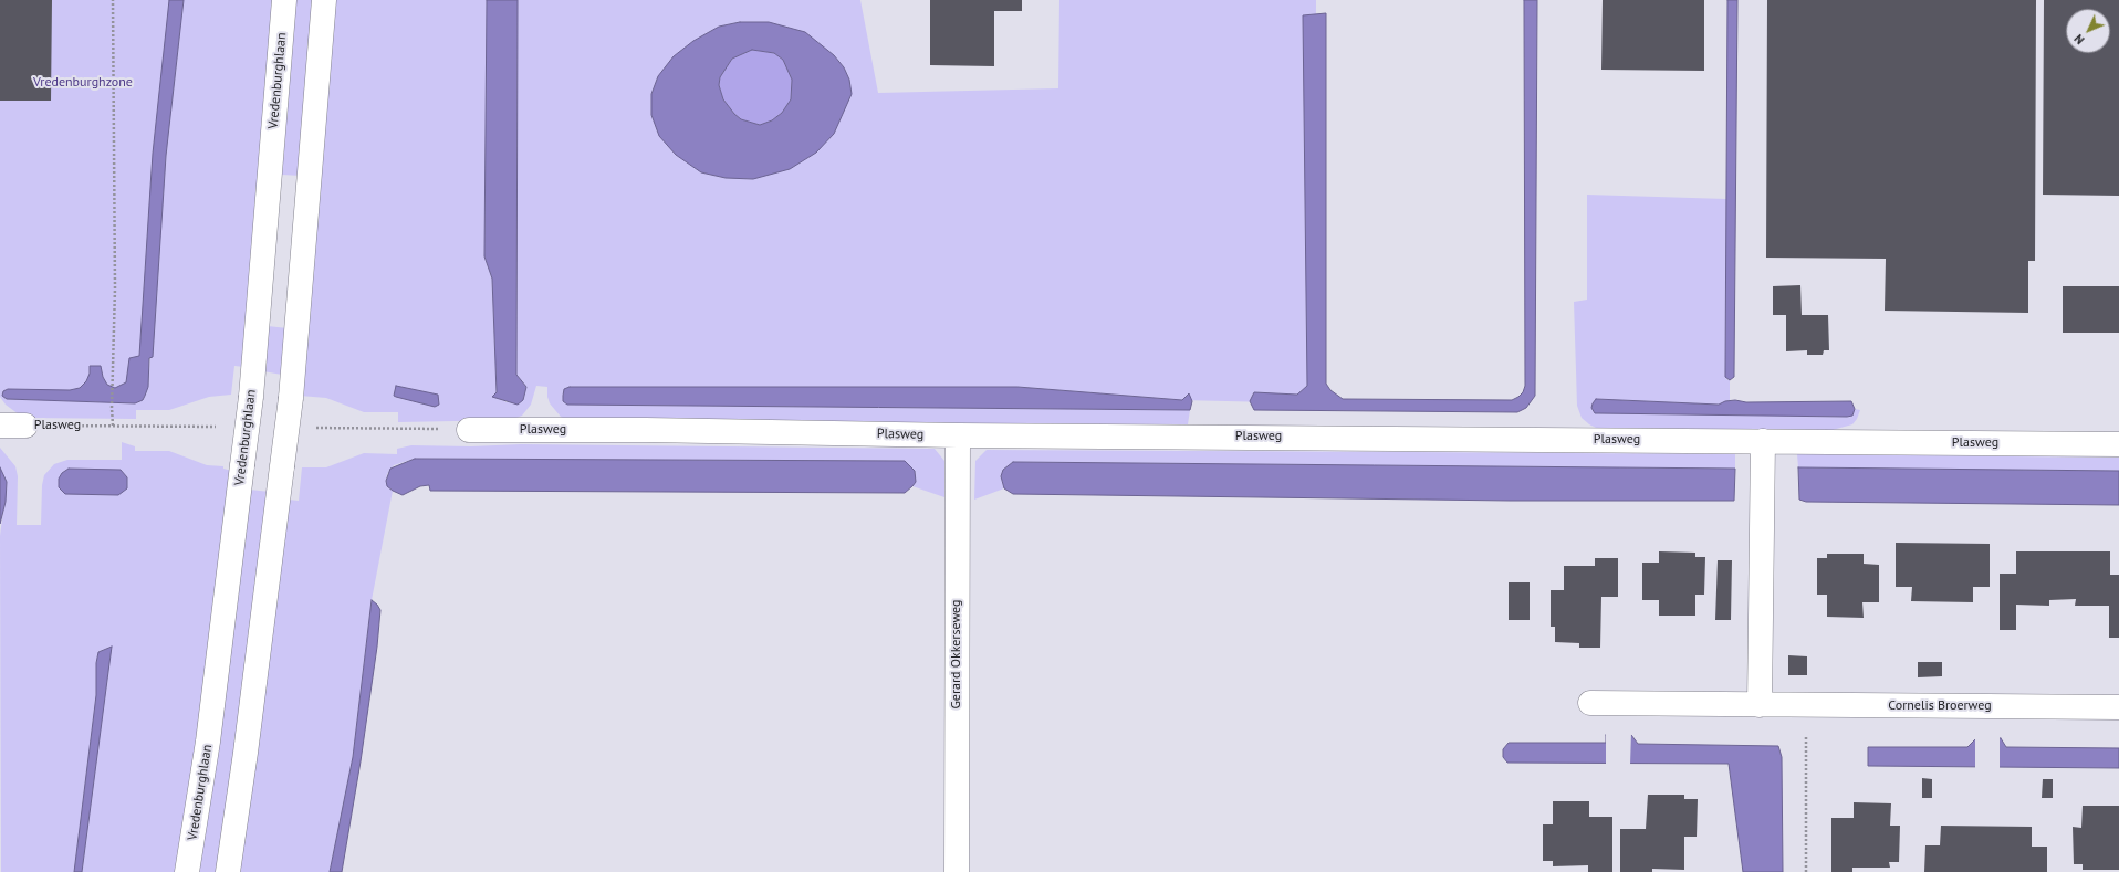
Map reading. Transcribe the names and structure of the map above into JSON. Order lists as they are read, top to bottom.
{
  "streets": {
    "street": [
      "Vredenburghlaan",
      "Plasweg",
      "Gerard Okkerseweg",
      "Cornelis Broerweg"
    ]
  },
  "crossings": [
    ["Plasweg", "Gerard Okkerseweg"]
  ],
  "parks": ["Vredenburghzone"],
  "north": "bottom left"
}
